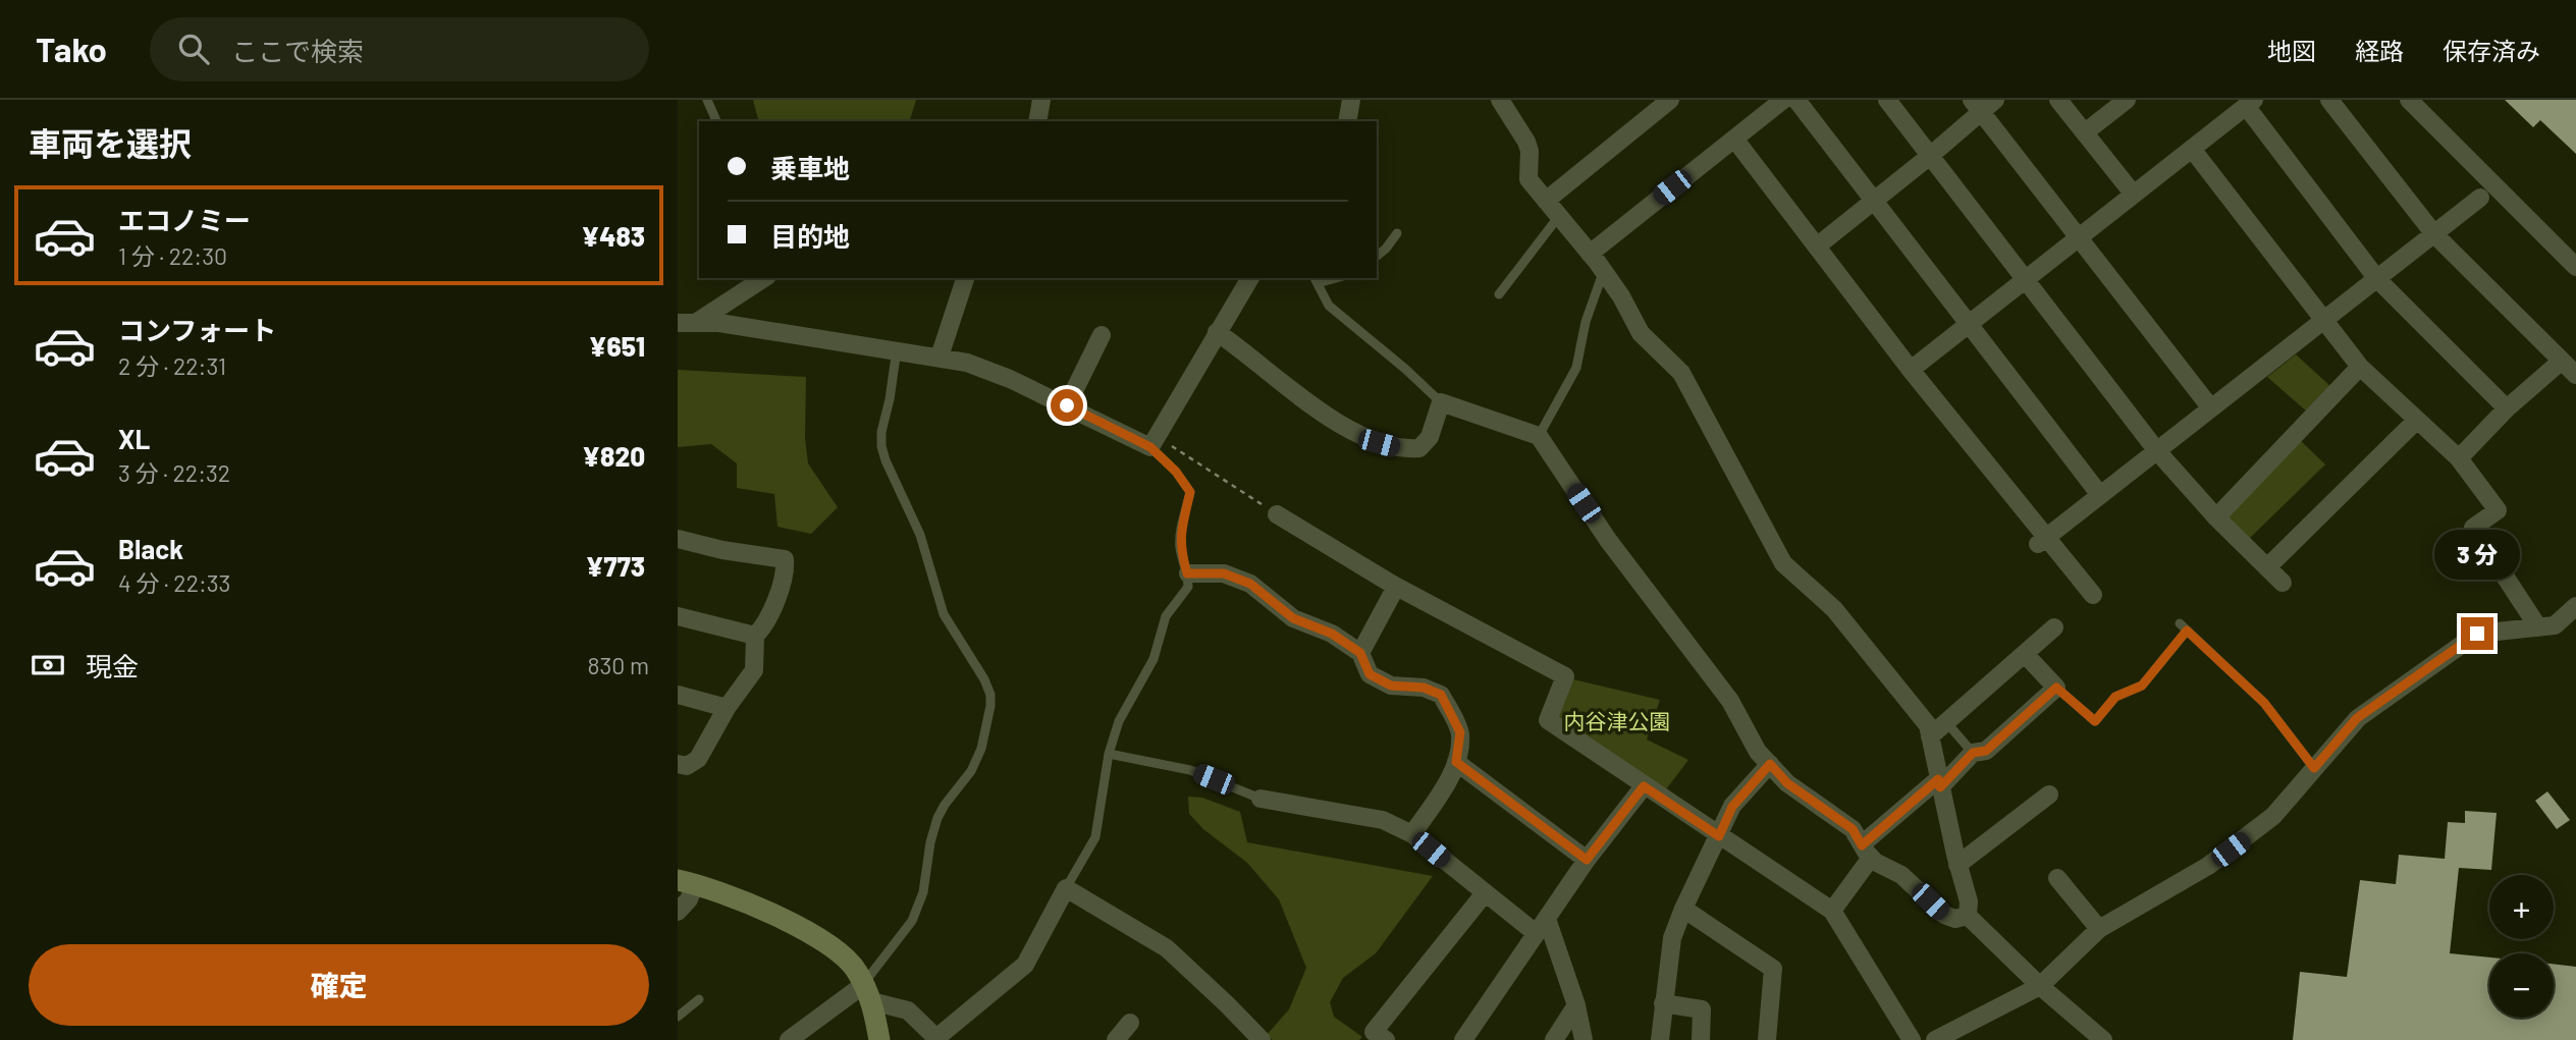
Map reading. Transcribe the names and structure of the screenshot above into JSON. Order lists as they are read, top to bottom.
{
  "parks": ["内谷津公園"],
  "page": {
    "header": "Tako",
    "search": "ここで検索",
    "nav": ["地図", "経路", "保存済み"],
    "heading": "車両を選択",
    "banner": ["乗車地", "目的地"],
    "list": [
      {
        "name": "エコノミー",
        "note": "1 分 · 22:30",
        "value": "¥483"
      },
      {
        "name": "コンフォート",
        "note": "2 分 · 22:31",
        "value": "¥651"
      },
      {
        "name": "XL",
        "note": "3 分 · 22:32",
        "value": "¥820"
      },
      {
        "name": "Black",
        "note": "4 分 · 22:33",
        "value": "¥773"
      }
    ],
    "bubble": "3 分",
    "pay": ["現金", "830 m"],
    "map_buttons": ["+", "−"],
    "buttons": "確定"
  }
}
